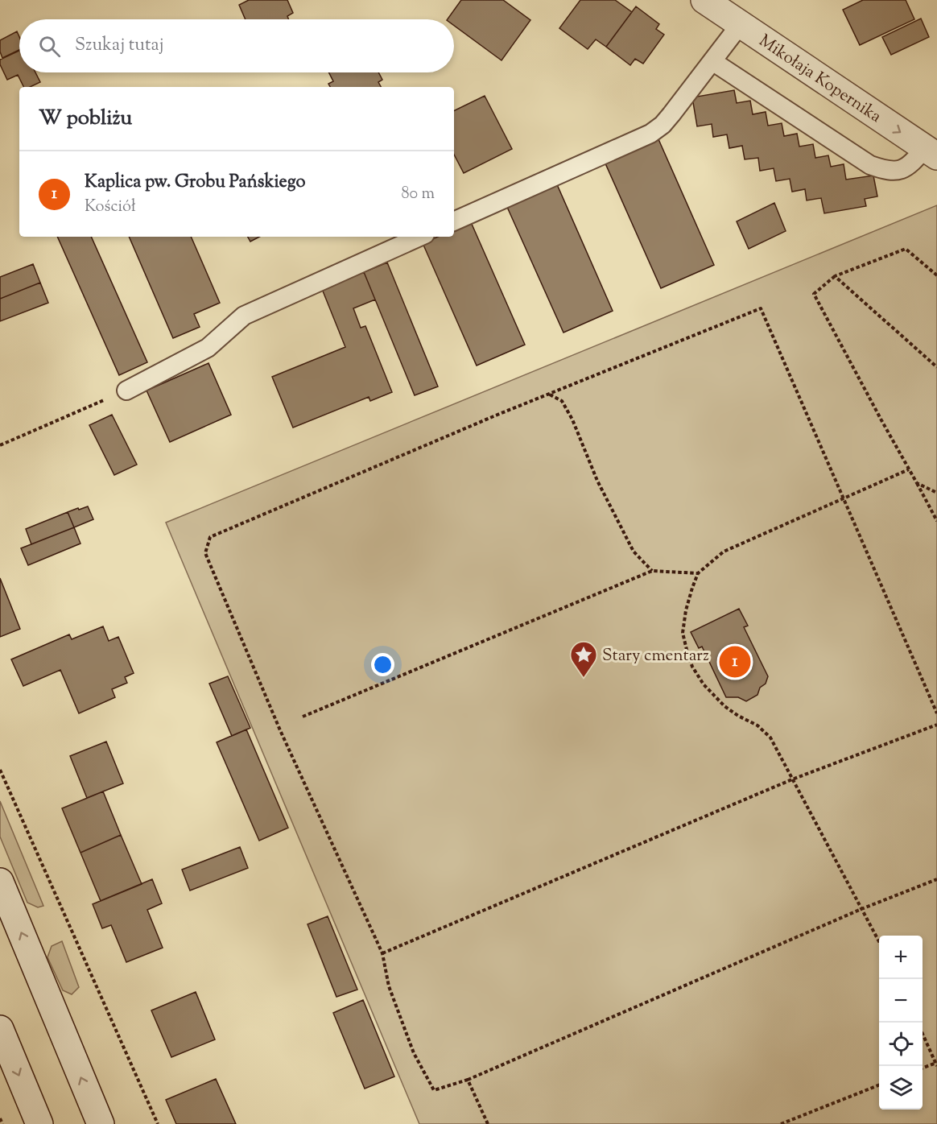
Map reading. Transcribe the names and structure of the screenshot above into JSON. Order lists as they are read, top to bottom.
{
  "streets": {
    "main road": ["Mikołaja Kopernika"]
  },
  "one_way": ["Mikołaja Kopernika"],
  "places": {
    "place": ["Stary cmentarz"]
  },
  "page": {
    "search": "Szukaj tutaj",
    "heading": "W pobliżu",
    "list": [
      {
        "mark": "1",
        "name": "Kaplica pw. Grobu Pańskiego",
        "note": "Kościół",
        "value": "80 m"
      }
    ],
    "pins": "1",
    "map_buttons": ["+", "−"]
  }
}
